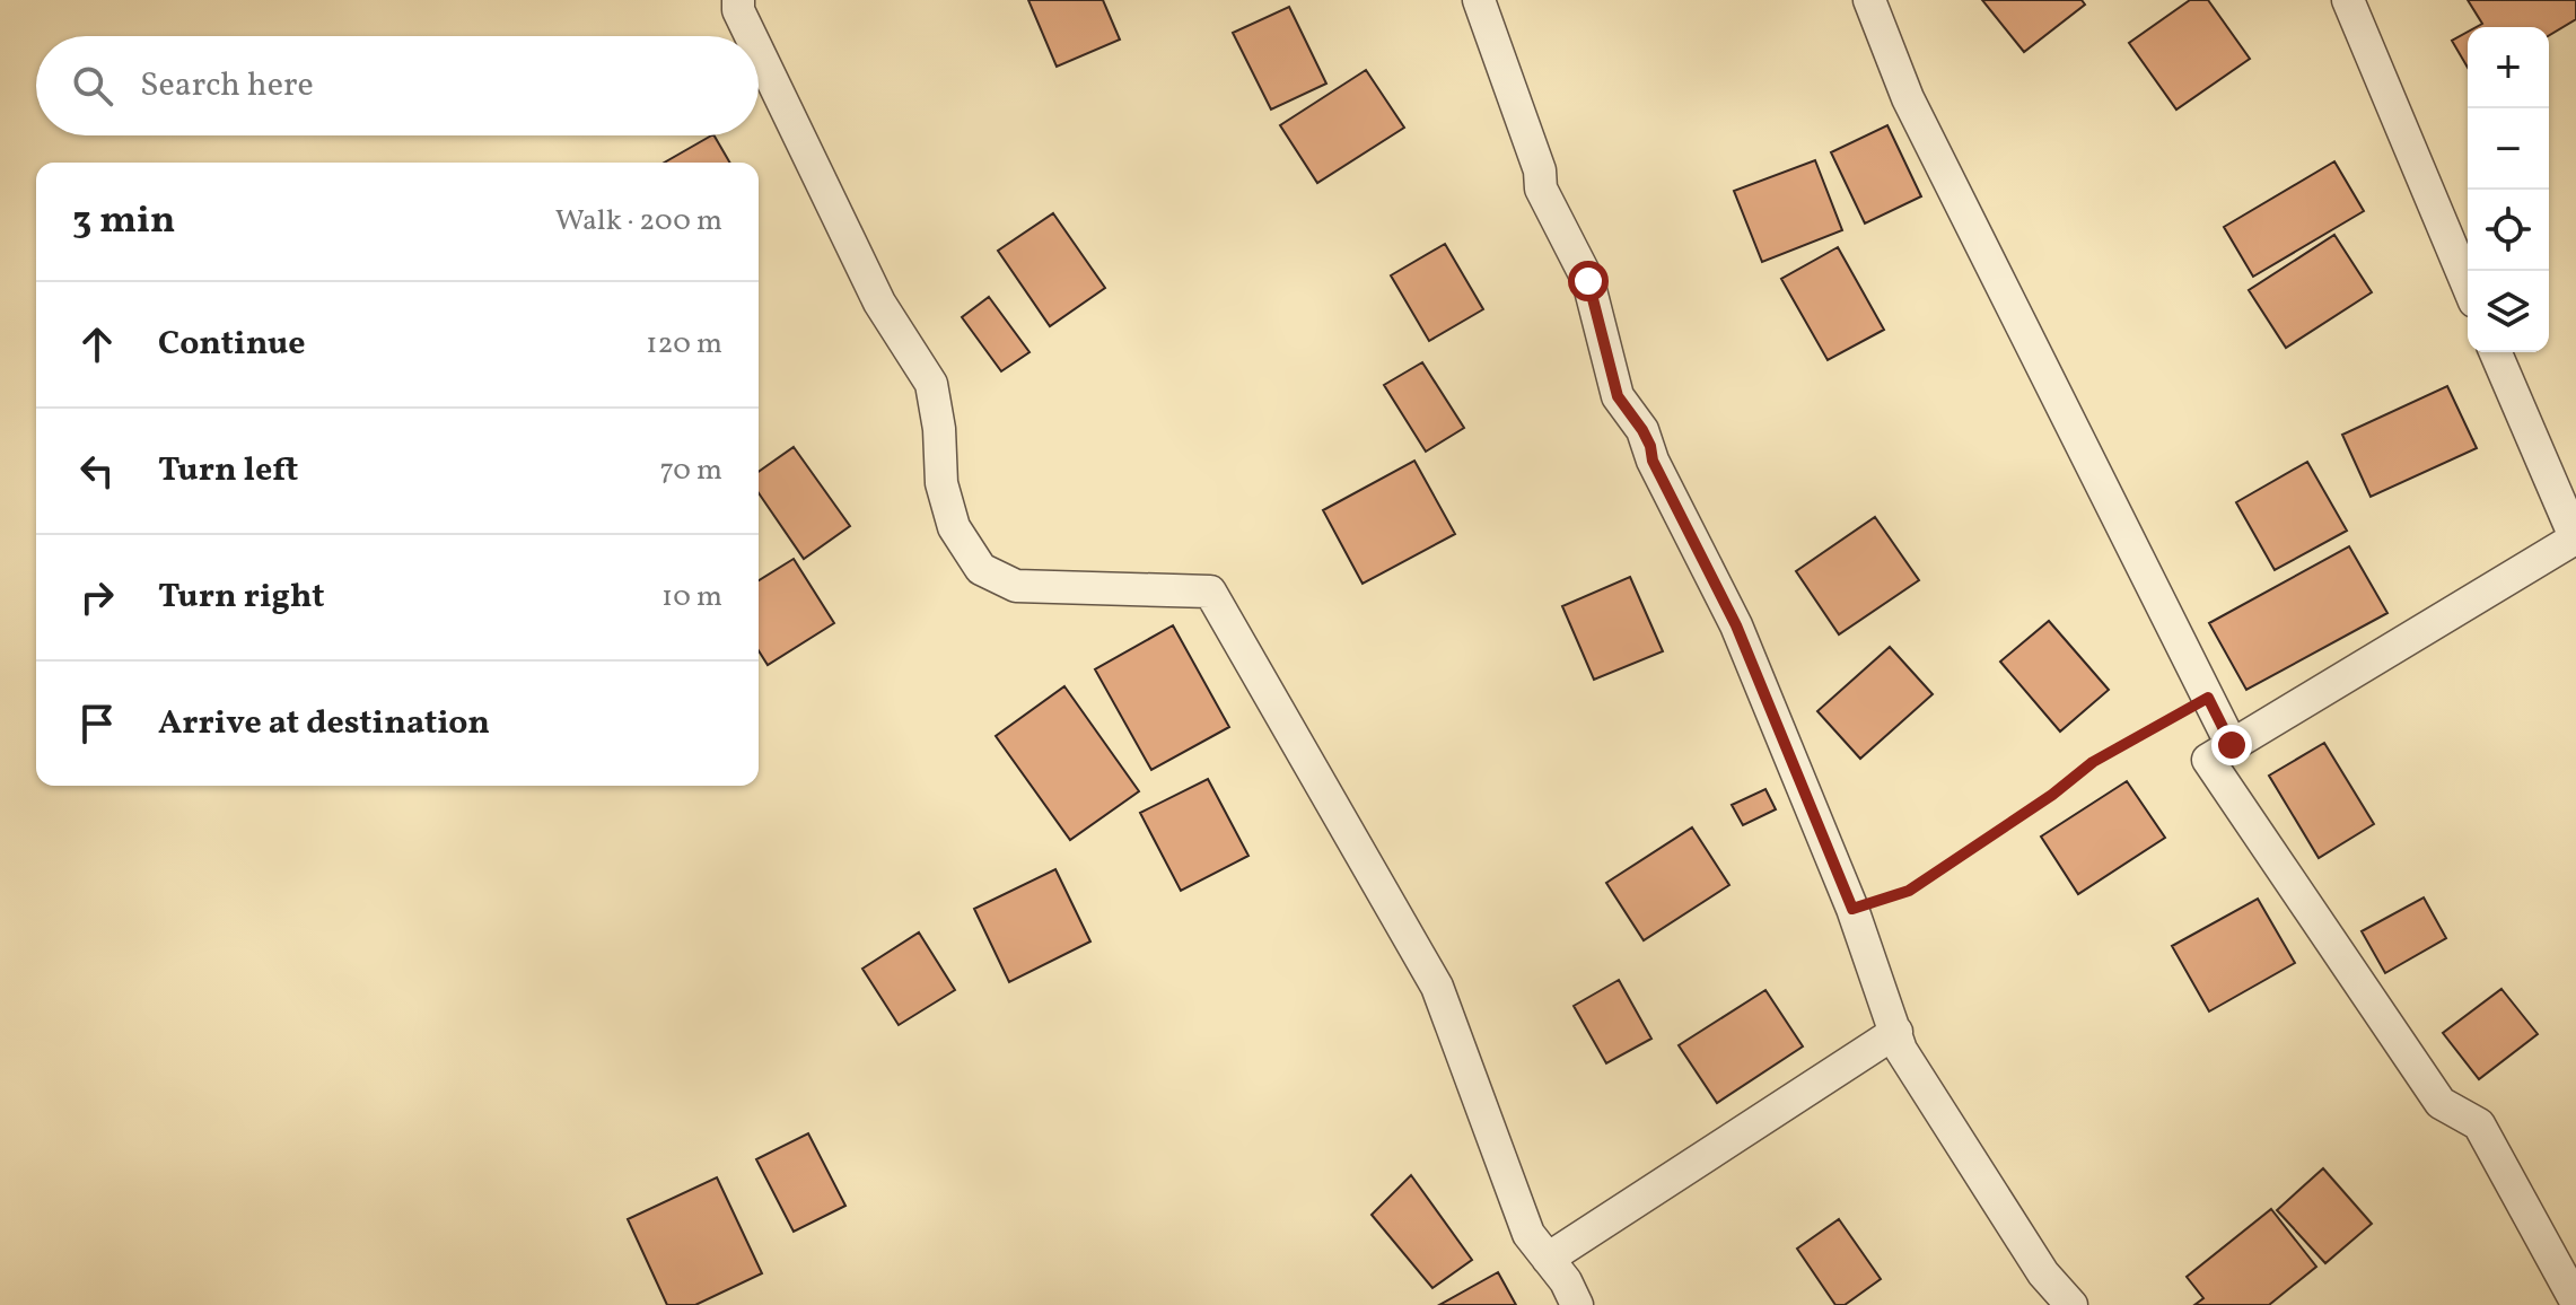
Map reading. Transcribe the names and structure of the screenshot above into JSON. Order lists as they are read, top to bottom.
{
  "page": {
    "map_buttons": ["+", "−"],
    "search": "Search here",
    "heading": ["3 min", "Walk · 200 m"],
    "list": [
      ["Continue", "120 m"],
      ["Turn left", "70 m"],
      ["Turn right", "10 m"],
      "Arrive at destination"
    ]
  }
}
